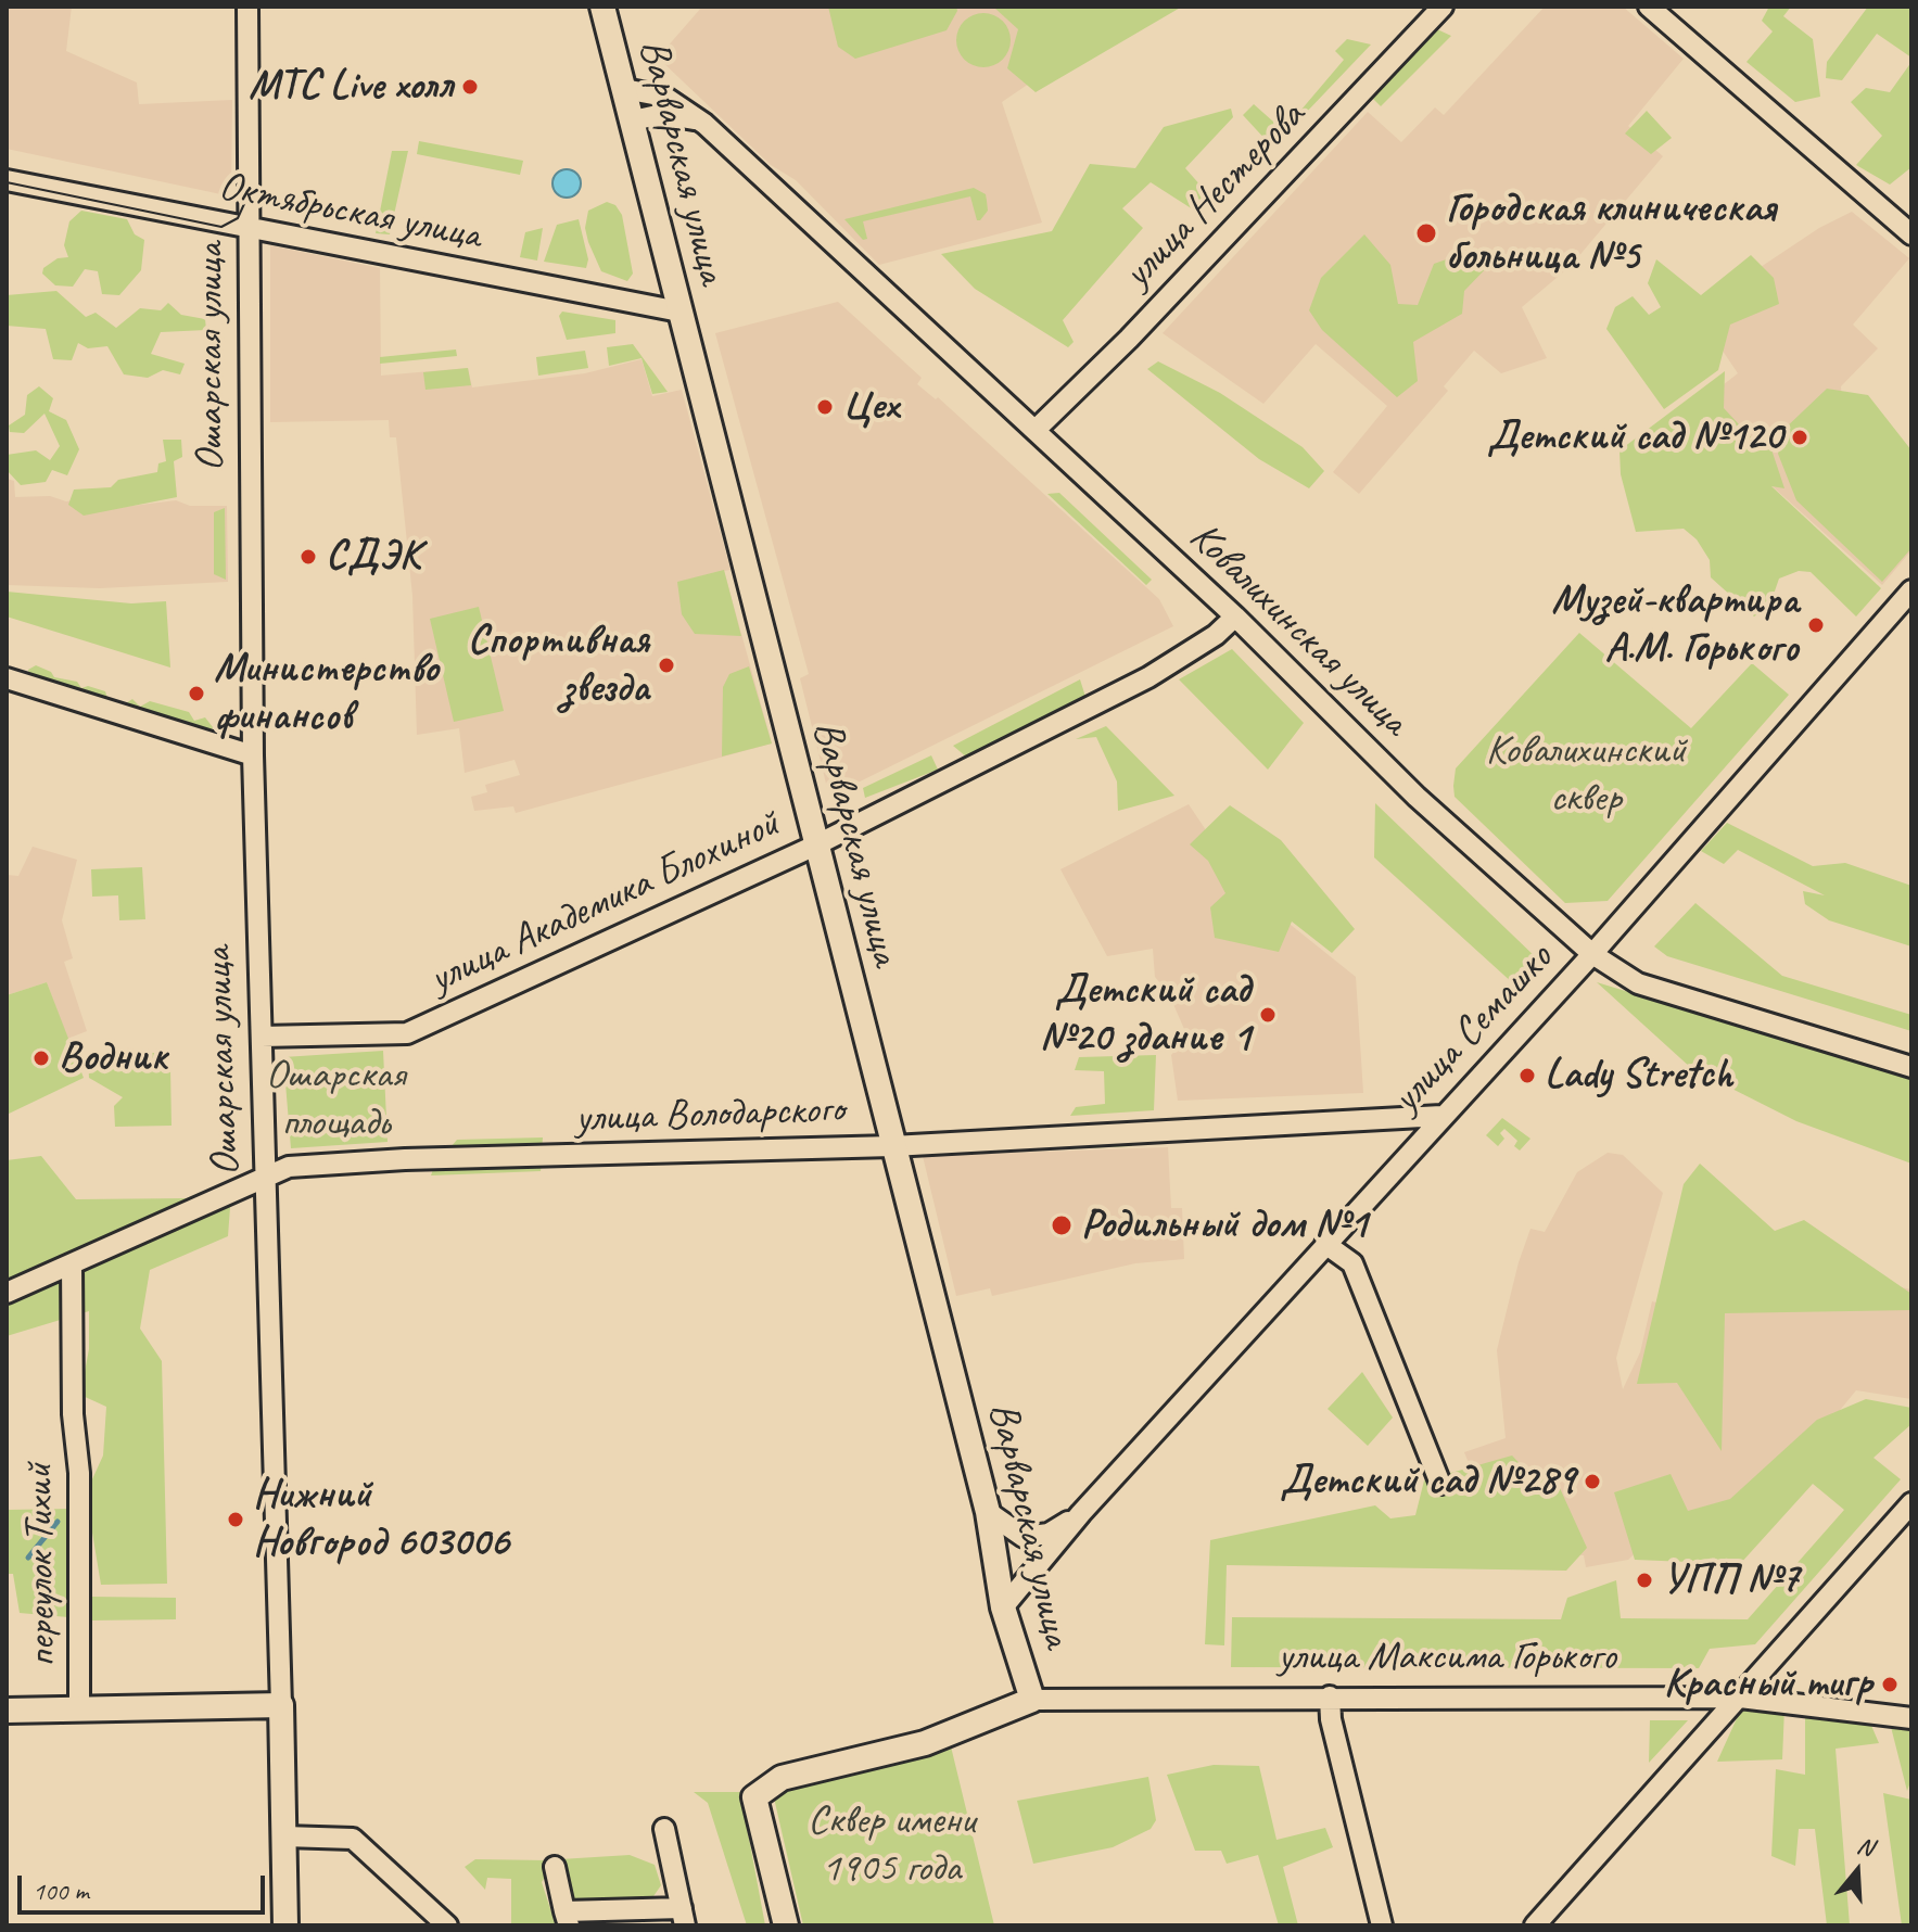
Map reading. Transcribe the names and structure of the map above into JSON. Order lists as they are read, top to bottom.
{
  "streets": {
    "main road": ["Варварская улица", "Ошарская улица"],
    "street": [
      "улица Нестерова",
      "Октябрьская улица",
      "Ковалихинская улица",
      "улица Академика Блохиной",
      "улица Семашко",
      "улица Володарского",
      "переулок Тихий",
      "улица Максима Горького"
    ]
  },
  "crossings": [
    ["Варварская улица", "Октябрьская улица"],
    ["Варварская улица", "Ковалихинская улица"],
    ["Варварская улица", "улица Академика Блохиной"],
    ["Варварская улица", "улица Семашко"],
    ["Варварская улица", "улица Володарского"],
    ["Варварская улица", "улица Максима Горького"],
    ["улица Нестерова", "Ковалихинская улица"],
    ["Октябрьская улица", "Ошарская улица"],
    ["Ошарская улица", "улица Академика Блохиной"],
    ["Ошарская улица", "улица Володарского"],
    ["Ковалихинская улица", "улица Академика Блохиной"],
    ["Ковалихинская улица", "улица Семашко"],
    ["улица Семашко", "улица Володарского"],
    ["улица Володарского", "переулок Тихий"]
  ],
  "parks": ["Ковалихинский сквер", "Ошарская площадь", "Сквер имени 1905 года"],
  "places": [
    "МТС Live холл",
    "Городская клиническая больница №5",
    "Цех",
    "Детский сад №120",
    "СДЭК",
    "Музей-квартира А.М. Горького",
    "Спортивная звезда",
    "Министерство финансов",
    "Детский сад №20 здание 1",
    "Водник",
    "Lady Stretch",
    "Родильный дом №1",
    "Детский сад №289",
    "Нижний Новгород 603006",
    "УПП №7",
    "Красный тигр"
  ],
  "scale_bar": "100 m",
  "north": "top"
}
